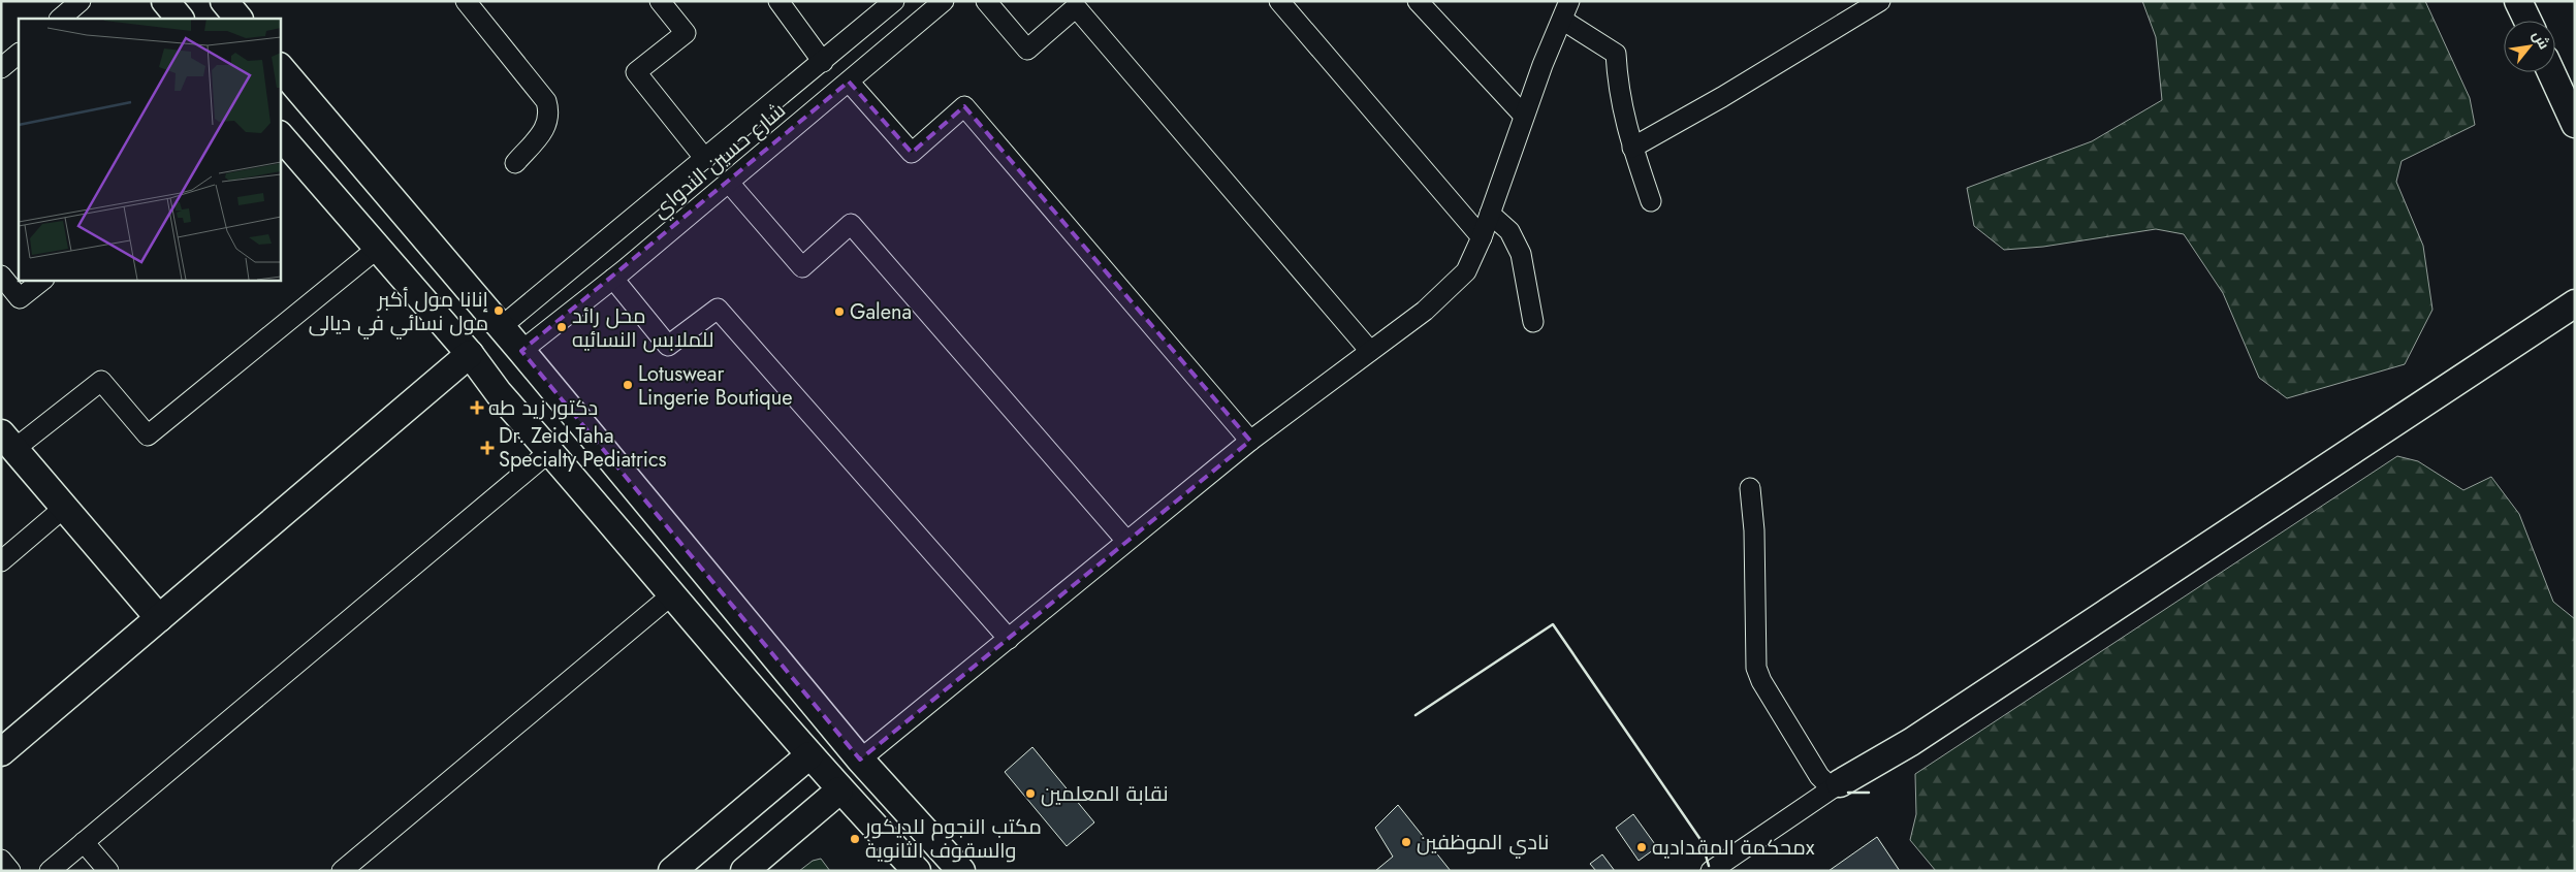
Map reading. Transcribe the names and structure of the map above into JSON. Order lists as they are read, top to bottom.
{
  "streets": {
    "street": ["شارع حسين الندواي"]
  },
  "places": {
    "other": [
      "إنانا مول أكبر مول نسائي في ديالى",
      "Galena",
      "محل رائد للملابس النسائيه",
      "Lotuswear Lingerie Boutique",
      "نقابة المعلمين",
      "مكتب النجوم للديكور والسقوف الثانوية",
      "نادي الموظفين",
      "محكمة المقداديهx"
    ],
    "health": ["دكتور زيد طه", "Dr. Zeid Taha Specialty Pediatrics"]
  },
  "north": "top right"
}
